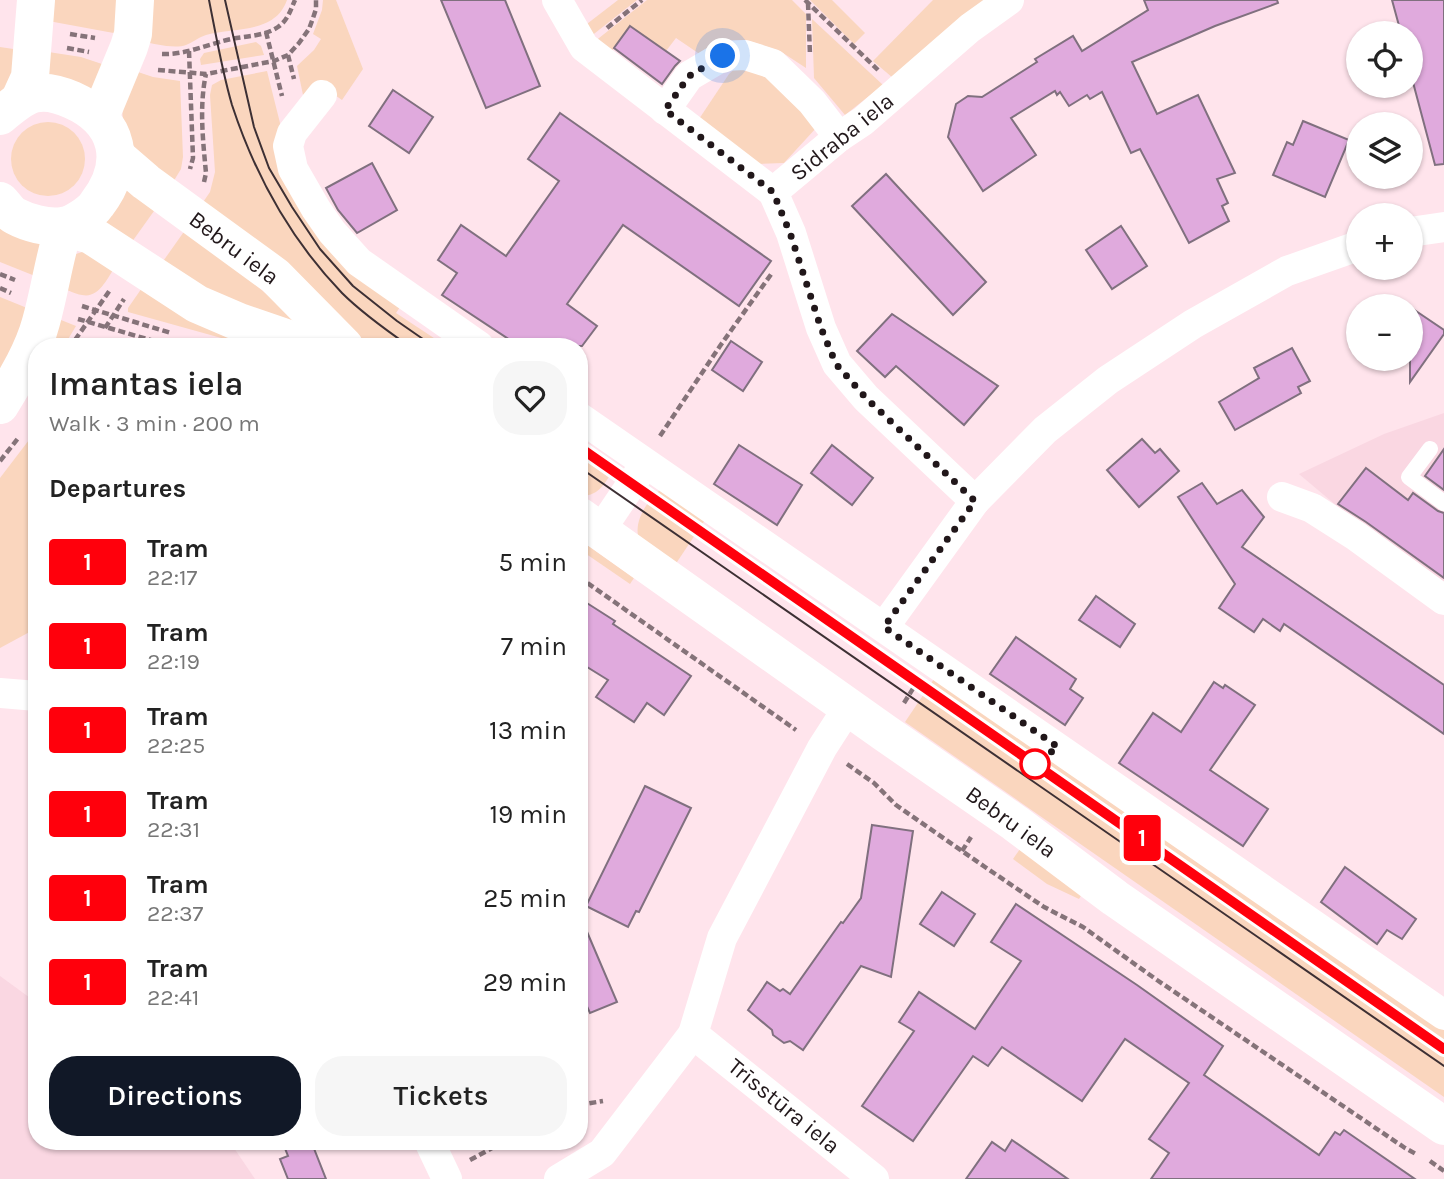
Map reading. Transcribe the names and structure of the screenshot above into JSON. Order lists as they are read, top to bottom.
{
  "streets": {
    "street": ["Sidraba iela", "Bebru iela", "Trīsstūra iela"]
  },
  "lines": ["tram line 1"],
  "page": {
    "on_map": "1",
    "map_buttons": ["+", "−"],
    "heading": [
      ["Imantas iela", "Walk · 3 min · 200 m"],
      "Departures"
    ],
    "list": [
      {
        "mark": "1",
        "name": "Tram",
        "note": "22:17",
        "value": "5 min"
      },
      {
        "mark": "1",
        "name": "Tram",
        "note": "22:19",
        "value": "7 min"
      },
      {
        "mark": "1",
        "name": "Tram",
        "note": "22:25",
        "value": "13 min"
      },
      {
        "mark": "1",
        "name": "Tram",
        "note": "22:31",
        "value": "19 min"
      },
      {
        "mark": "1",
        "name": "Tram",
        "note": "22:37",
        "value": "25 min"
      },
      {
        "mark": "1",
        "name": "Tram",
        "note": "22:41",
        "value": "29 min"
      }
    ],
    "buttons": ["Directions", "Tickets"]
  }
}
